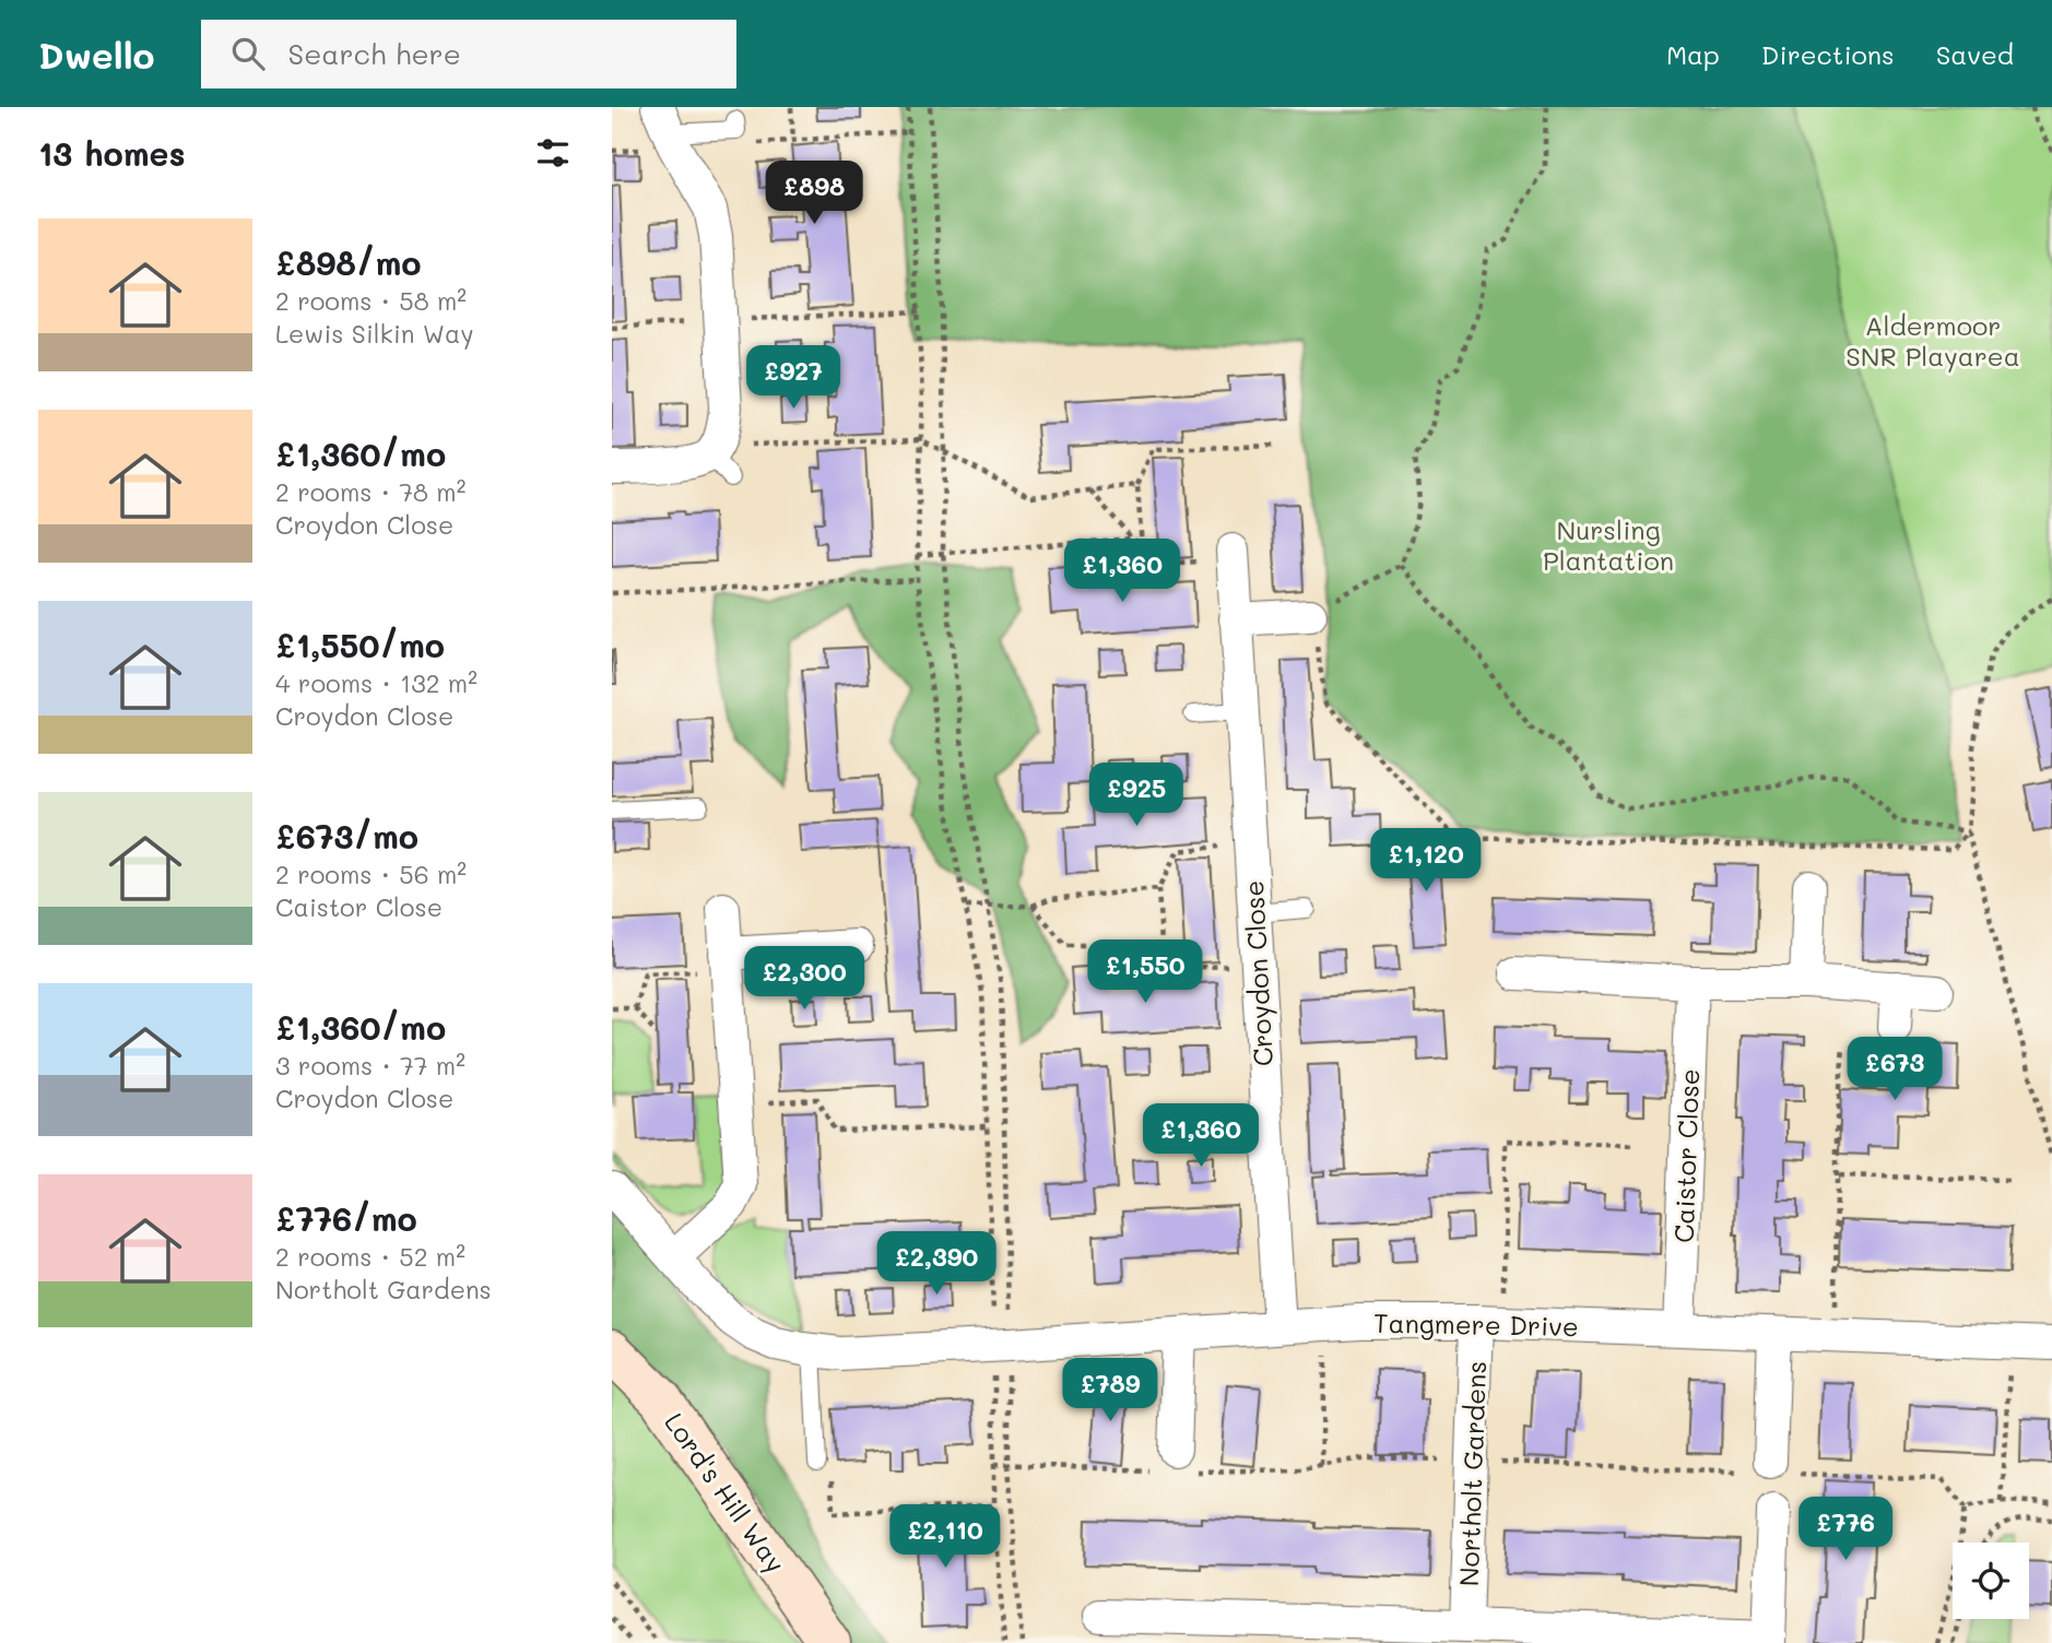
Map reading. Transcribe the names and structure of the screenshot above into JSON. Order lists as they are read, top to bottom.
{
  "streets": {
    "street": [
      "Croydon Close",
      "Caistor Close",
      "Tangmere Drive",
      "Northolt Gardens",
      "Lord's Hill Way"
    ]
  },
  "crossings": [
    ["Croydon Close", "Tangmere Drive"],
    ["Caistor Close", "Tangmere Drive"],
    ["Tangmere Drive", "Northolt Gardens"]
  ],
  "parks": ["Aldermoor SNR Playarea", "Nursling Plantation"],
  "page": {
    "header": "Dwello",
    "search": "Search here",
    "nav": ["Map", "Directions", "Saved"],
    "heading": "13 homes",
    "price": [
      "£898",
      "£927",
      "£1,360",
      "£925",
      "£1,120",
      "£1,550",
      "£2,300",
      "£673",
      "£1,360",
      "£2,390",
      "£789",
      "£776",
      "£2,110"
    ],
    "list": [
      {
        "name": "£898/mo",
        "note": "2 rooms · 58 m² · Lewis Silkin Way"
      },
      {
        "name": "£1,360/mo",
        "note": "2 rooms · 78 m² · Croydon Close"
      },
      {
        "name": "£1,550/mo",
        "note": "4 rooms · 132 m² · Croydon Close"
      },
      {
        "name": "£673/mo",
        "note": "2 rooms · 56 m² · Caistor Close"
      },
      {
        "name": "£1,360/mo",
        "note": "3 rooms · 77 m² · Croydon Close"
      },
      {
        "name": "£776/mo",
        "note": "2 rooms · 52 m² · Northolt Gardens"
      }
    ]
  }
}
